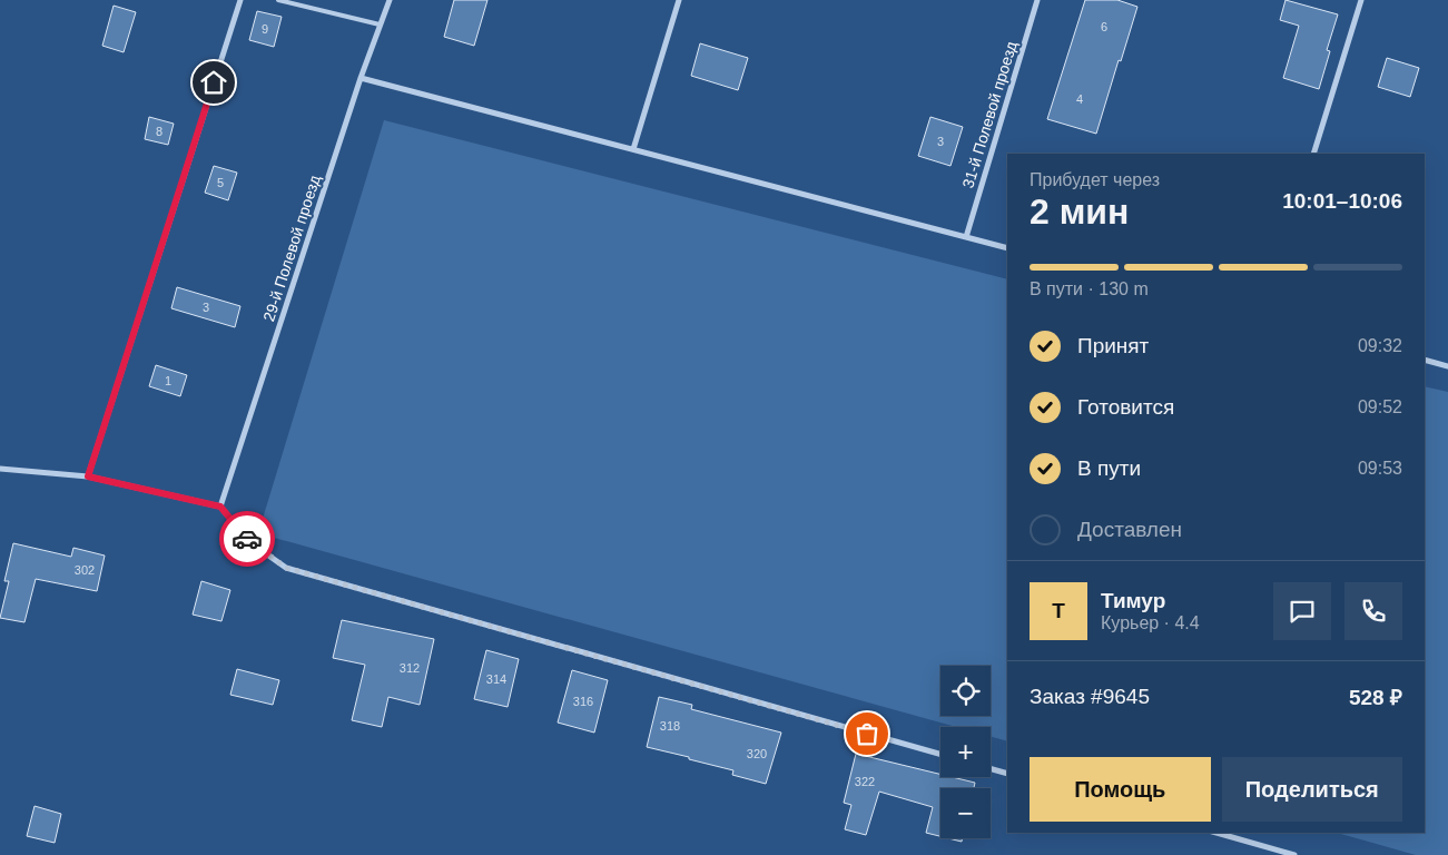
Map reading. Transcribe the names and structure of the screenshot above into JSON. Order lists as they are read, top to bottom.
{
  "streets": {
    "street": ["31-й Полевой проезд", "29-й Полевой проезд"]
  },
  "house_numbers": [
    "6",
    "9",
    "4",
    "8",
    "3",
    "5",
    "3",
    "1",
    "302",
    "312",
    "314",
    "316",
    "318",
    "320",
    "322"
  ],
  "page": {
    "heading": ["2 мин", "Прибудет через", "10:01–10:06"],
    "panel": [
      "Тимур",
      "Курьер · 4.4",
      "Заказ #9645",
      "528 ₽"
    ],
    "bar": "В пути · 130 m",
    "list": [
      ["Принят", "09:32"],
      ["Готовится", "09:52"],
      ["В пути", "09:53"],
      "Доставлен"
    ],
    "round": "Т",
    "map_buttons": ["+", "−"],
    "buttons": ["Помощь", "Поделиться"]
  }
}
